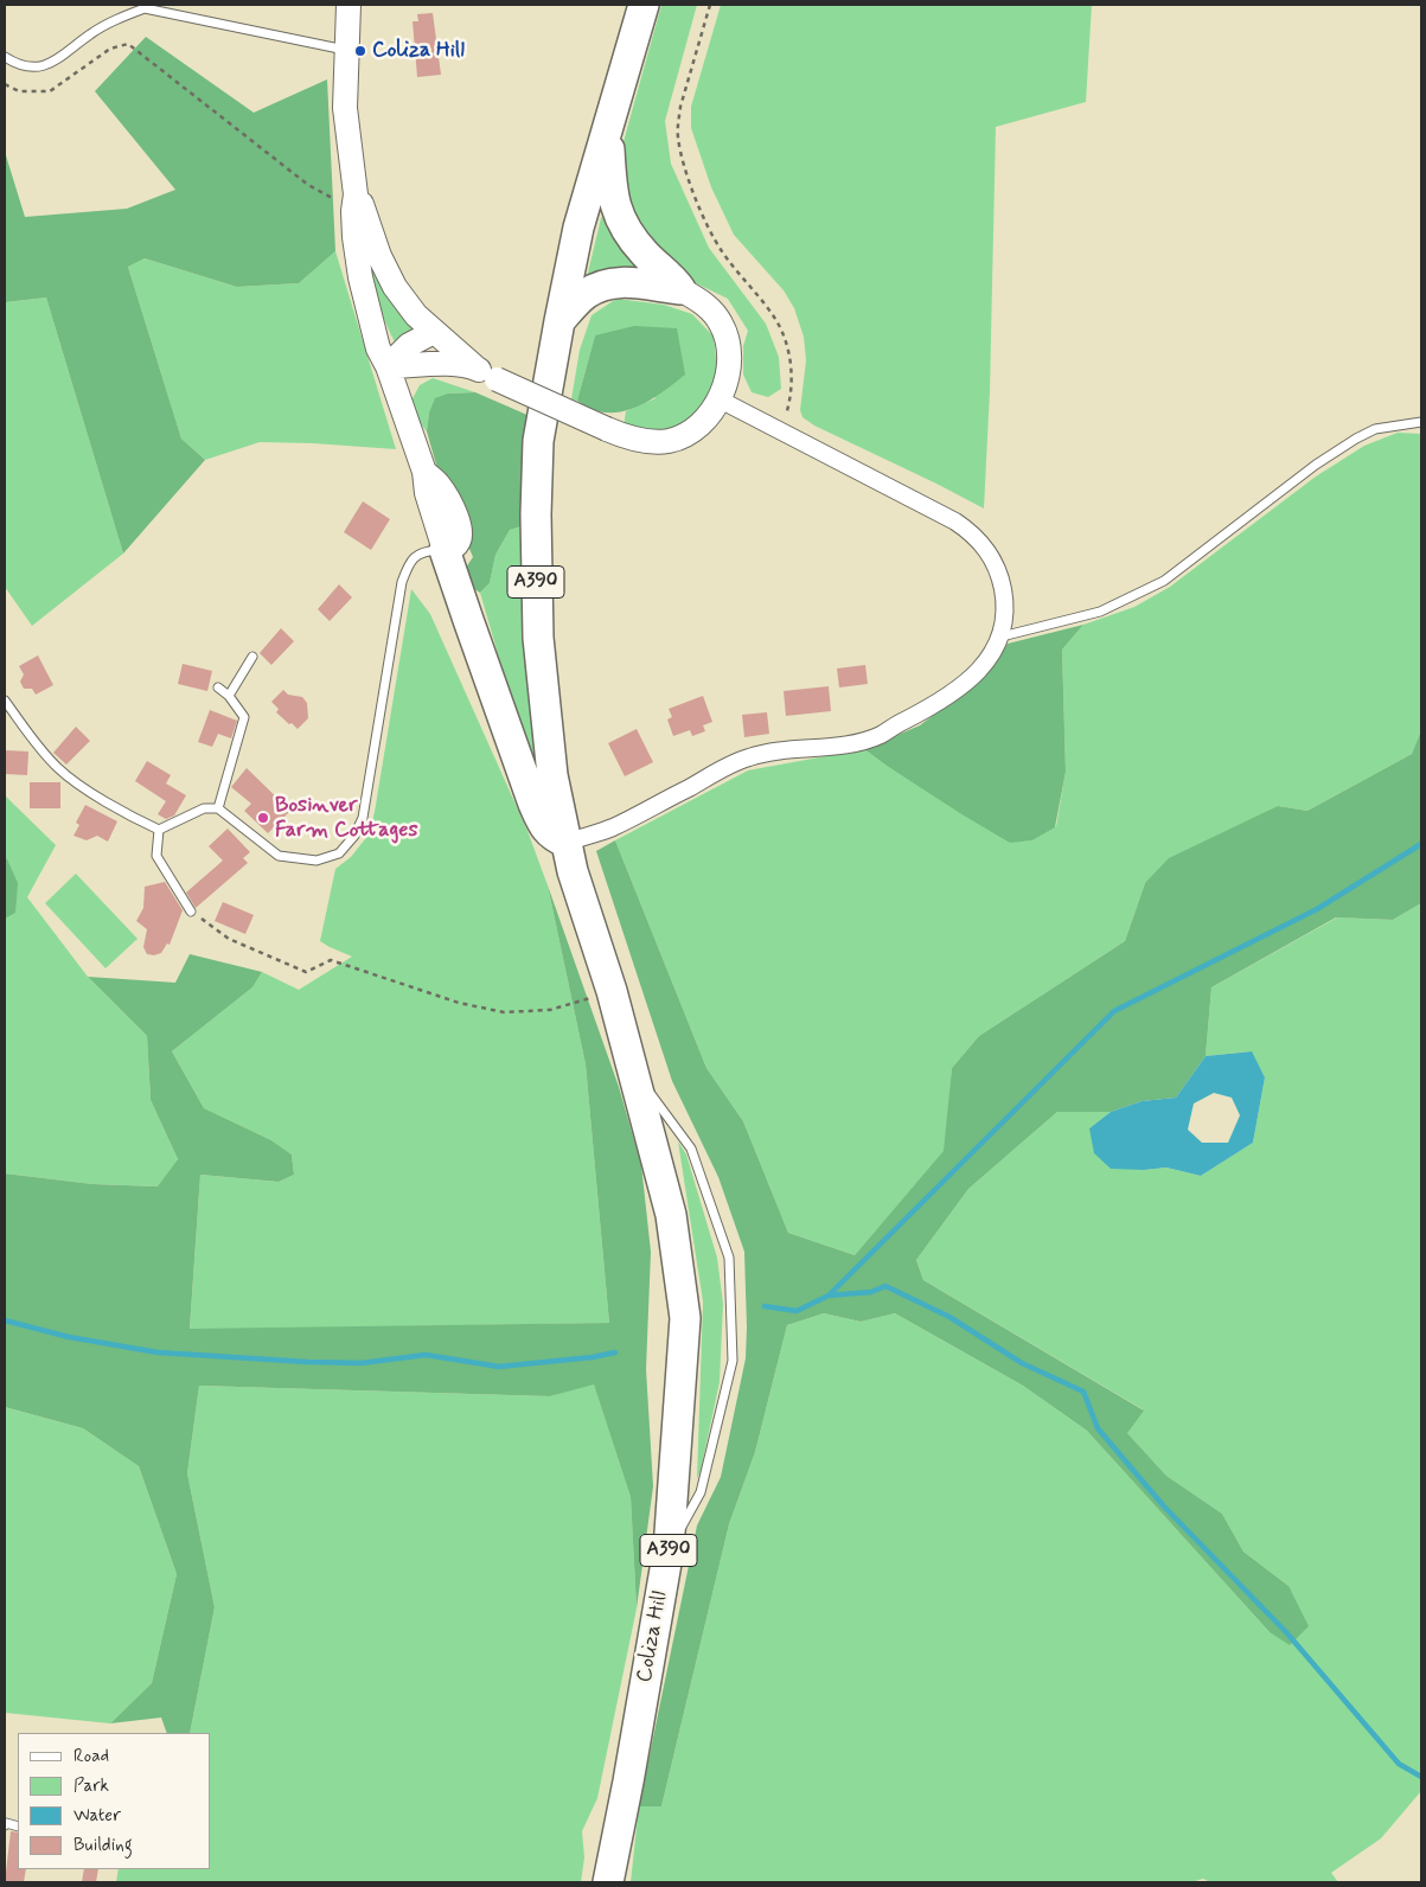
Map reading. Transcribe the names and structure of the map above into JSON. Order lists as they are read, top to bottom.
{
  "streets": {
    "highway": ["A390", "Coliza Hill"]
  },
  "crossings": [
    ["A390", "Coliza Hill"]
  ],
  "places": ["Coliza Hill", "Bosinver Farm Cottages"],
  "legend": [
    "Road",
    "Park",
    "Water",
    "Building"
  ]
}
